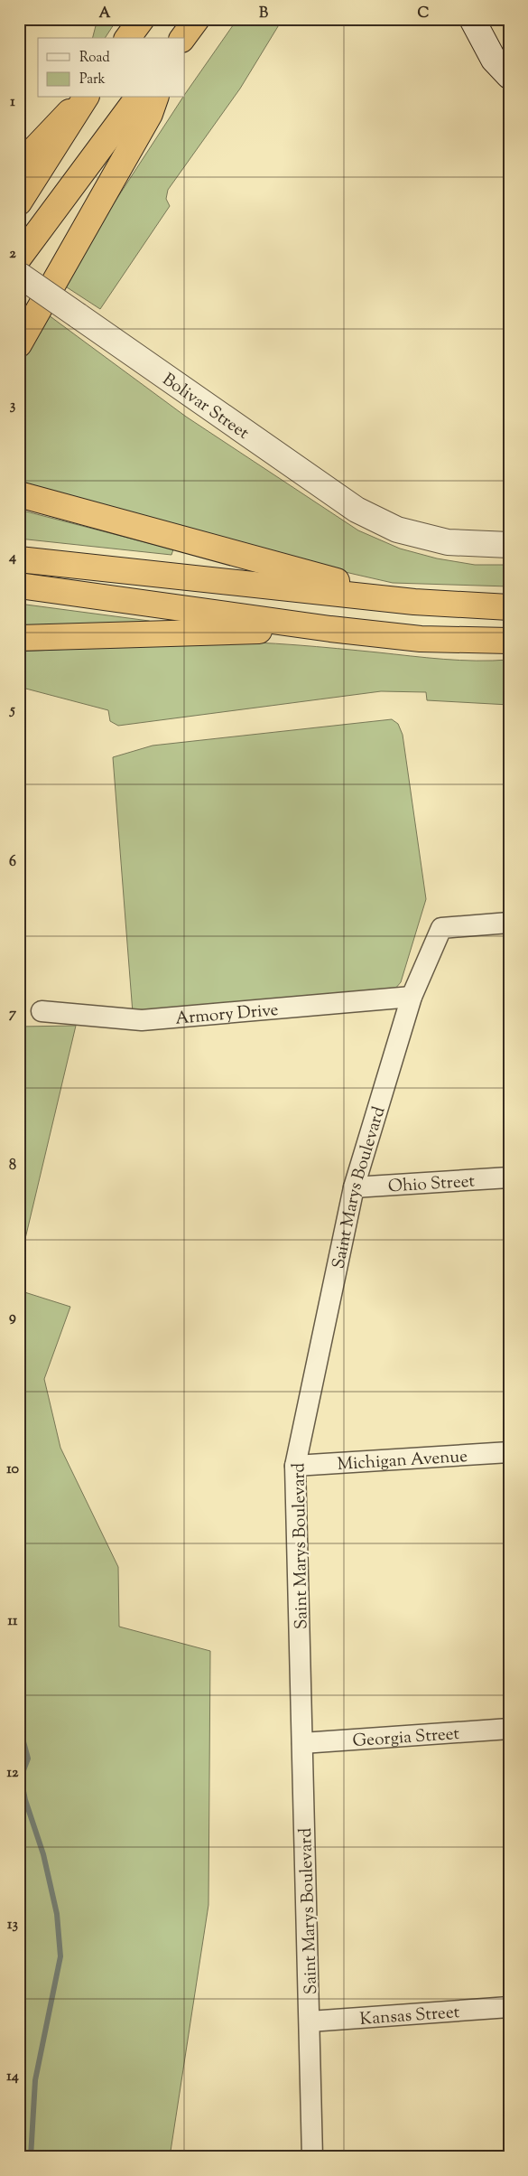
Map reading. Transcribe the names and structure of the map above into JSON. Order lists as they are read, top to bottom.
{
  "streets": {
    "street": [
      "Bolivar Street",
      "Armory Drive",
      "Ohio Street",
      "Saint Marys Boulevard",
      "Michigan Avenue",
      "Georgia Street",
      "Kansas Street"
    ]
  },
  "crossings": [
    ["Armory Drive", "Saint Marys Boulevard"],
    ["Ohio Street", "Saint Marys Boulevard"],
    ["Saint Marys Boulevard", "Michigan Avenue"],
    ["Saint Marys Boulevard", "Georgia Street"],
    ["Saint Marys Boulevard", "Kansas Street"]
  ],
  "legend": ["Road", "Park"],
  "grid": {
    "columns": ["A", "B", "C"],
    "rows": [
      "1",
      "2",
      "3",
      "4",
      "5",
      "6",
      "7",
      "8",
      "9",
      "10",
      "11",
      "12",
      "13",
      "14"
    ]
  }
}
